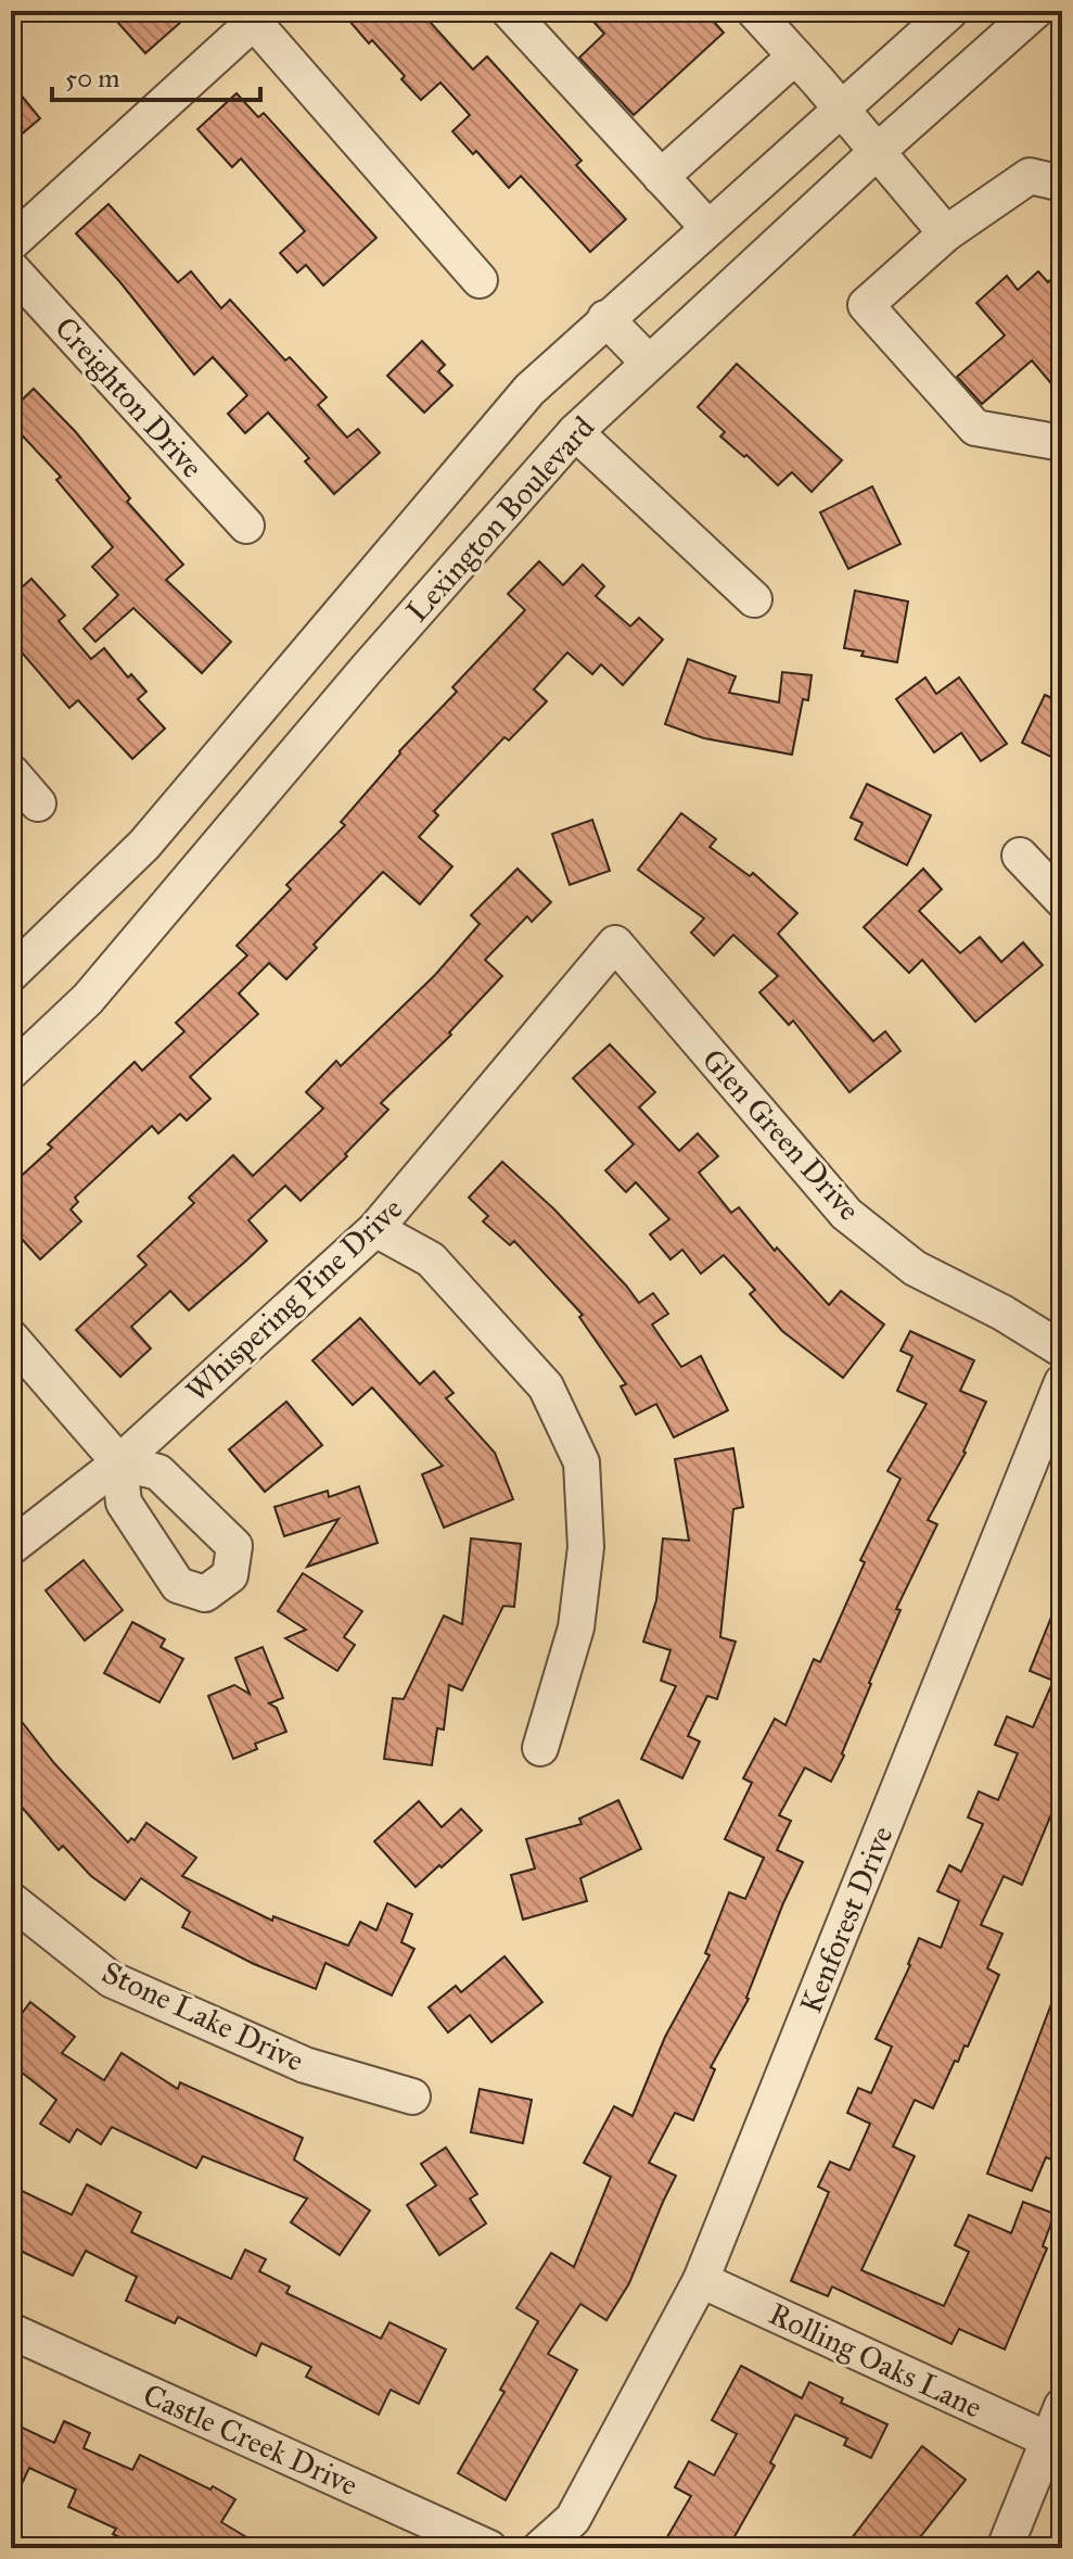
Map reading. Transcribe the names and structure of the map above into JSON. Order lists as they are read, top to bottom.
{
  "streets": {
    "street": [
      "Creighton Drive",
      "Lexington Boulevard",
      "Glen Green Drive",
      "Whispering Pine Drive",
      "Kenforest Drive",
      "Stone Lake Drive",
      "Rolling Oaks Lane",
      "Castle Creek Drive"
    ]
  },
  "crossings": [
    ["Glen Green Drive", "Whispering Pine Drive"],
    ["Kenforest Drive", "Rolling Oaks Lane"]
  ],
  "scale_bar": "50 m"
}
